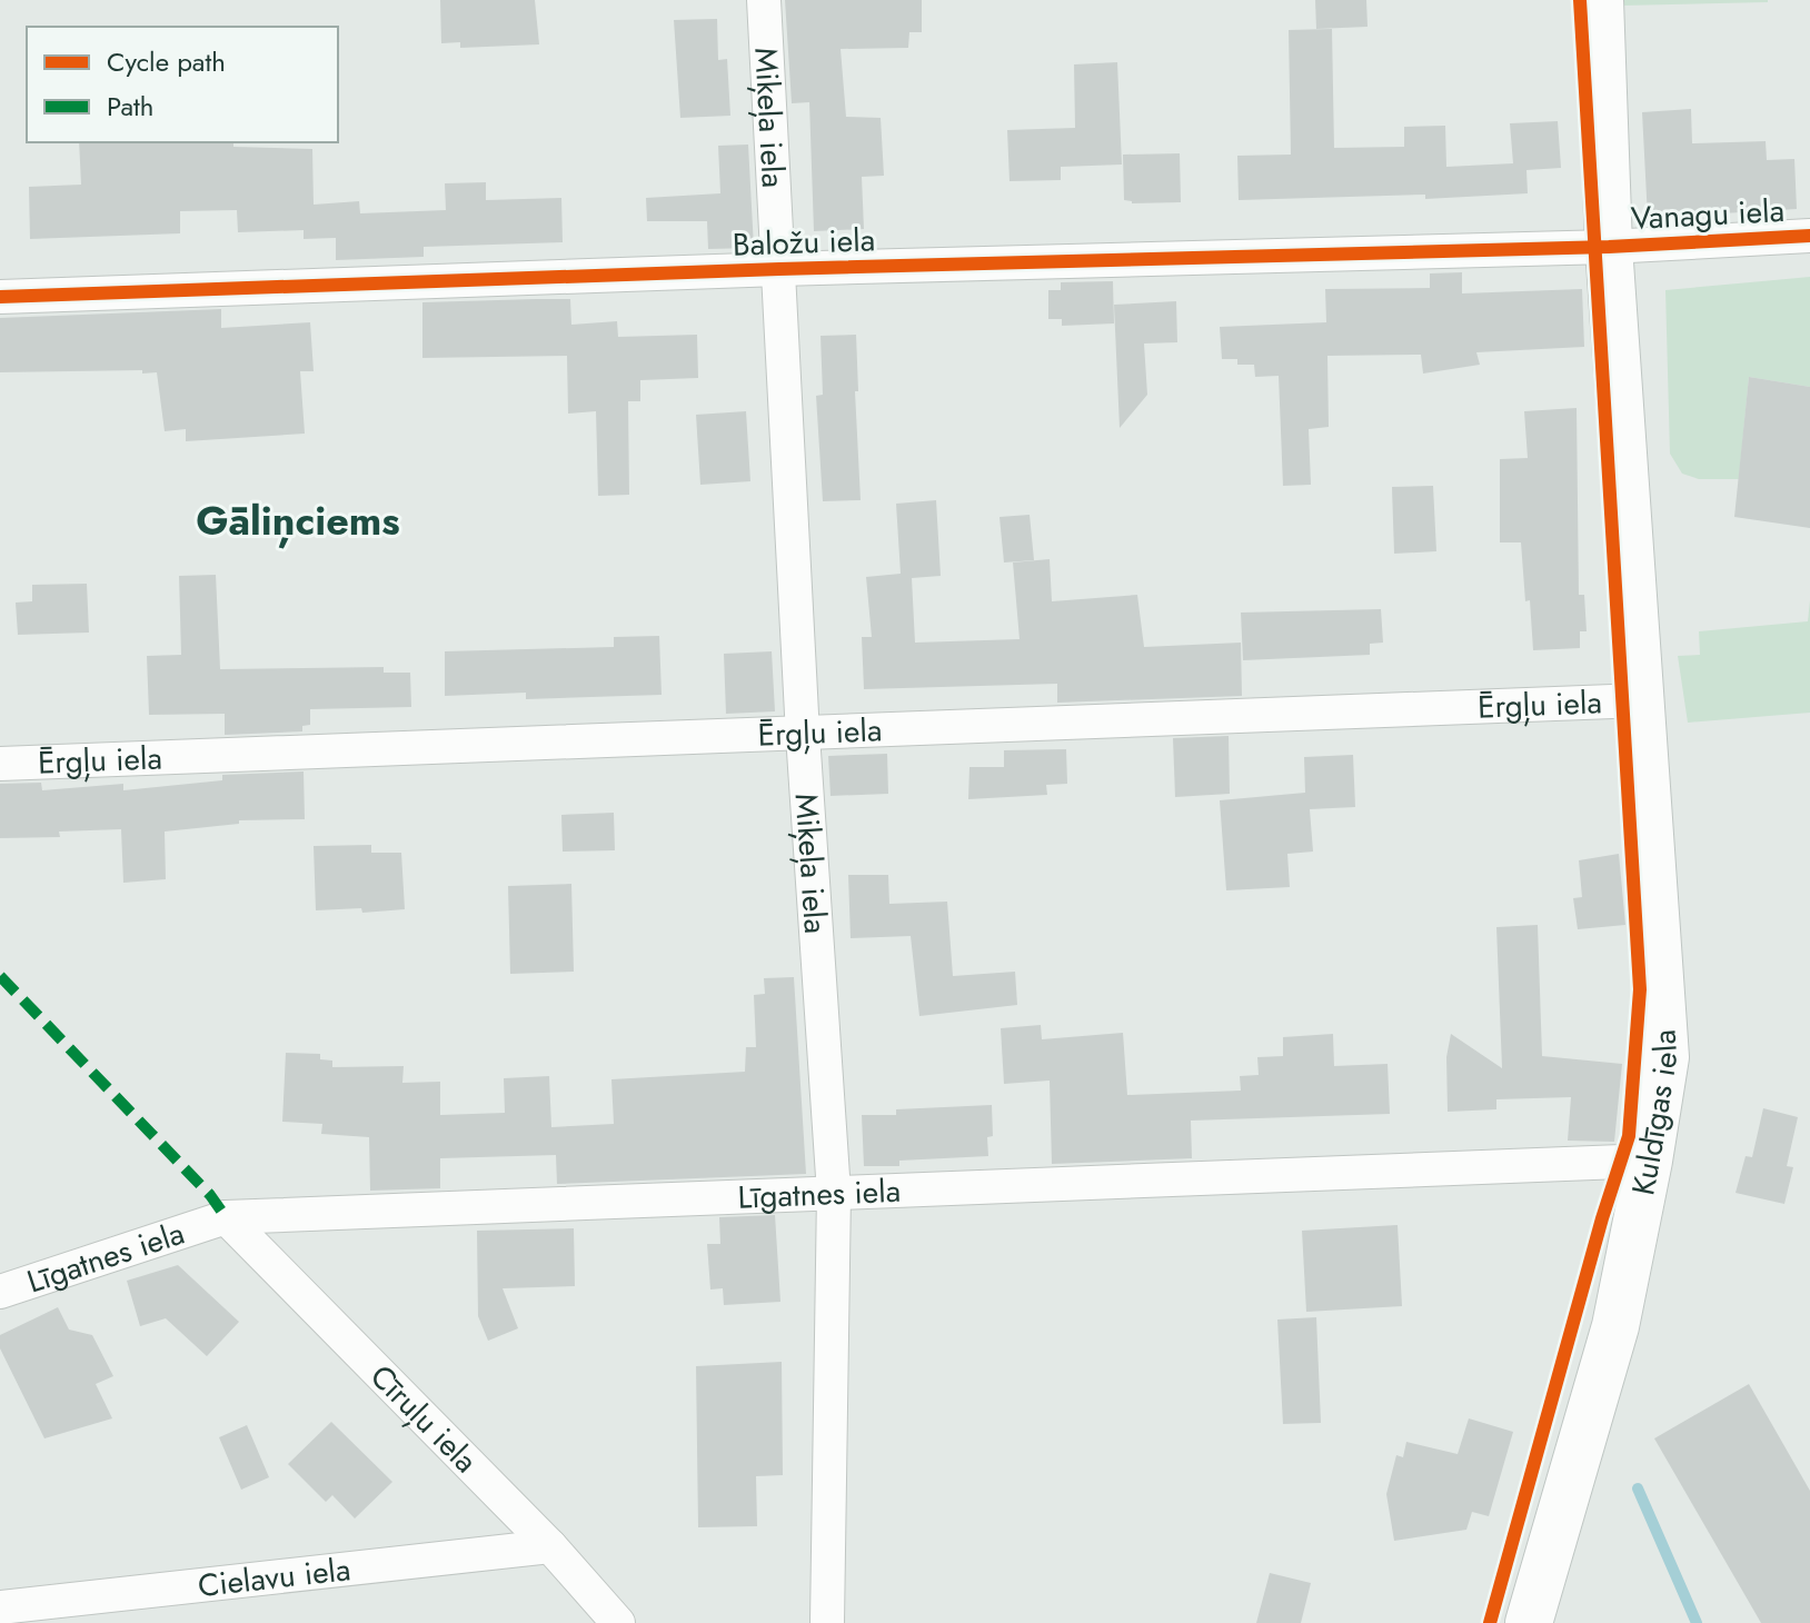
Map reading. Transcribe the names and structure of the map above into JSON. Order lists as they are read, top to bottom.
{
  "streets": {
    "street": [
      "Miķeļa iela",
      "Vanagu iela",
      "Baložu iela",
      "Ērgļu iela",
      "Kuldīgas iela",
      "Līgatnes iela",
      "Cīruļu iela",
      "Cielavu iela"
    ]
  },
  "crossings": [
    ["Miķeļa iela", "Baložu iela"],
    ["Miķeļa iela", "Ērgļu iela"],
    ["Miķeļa iela", "Līgatnes iela"],
    ["Vanagu iela", "Baložu iela"],
    ["Vanagu iela", "Kuldīgas iela"],
    ["Baložu iela", "Kuldīgas iela"],
    ["Ērgļu iela", "Kuldīgas iela"],
    ["Kuldīgas iela", "Līgatnes iela"],
    ["Līgatnes iela", "Cīruļu iela"],
    ["Cīruļu iela", "Cielavu iela"]
  ],
  "districts": ["Gāliņciems"],
  "legend": ["Cycle path", "Path"]
}
